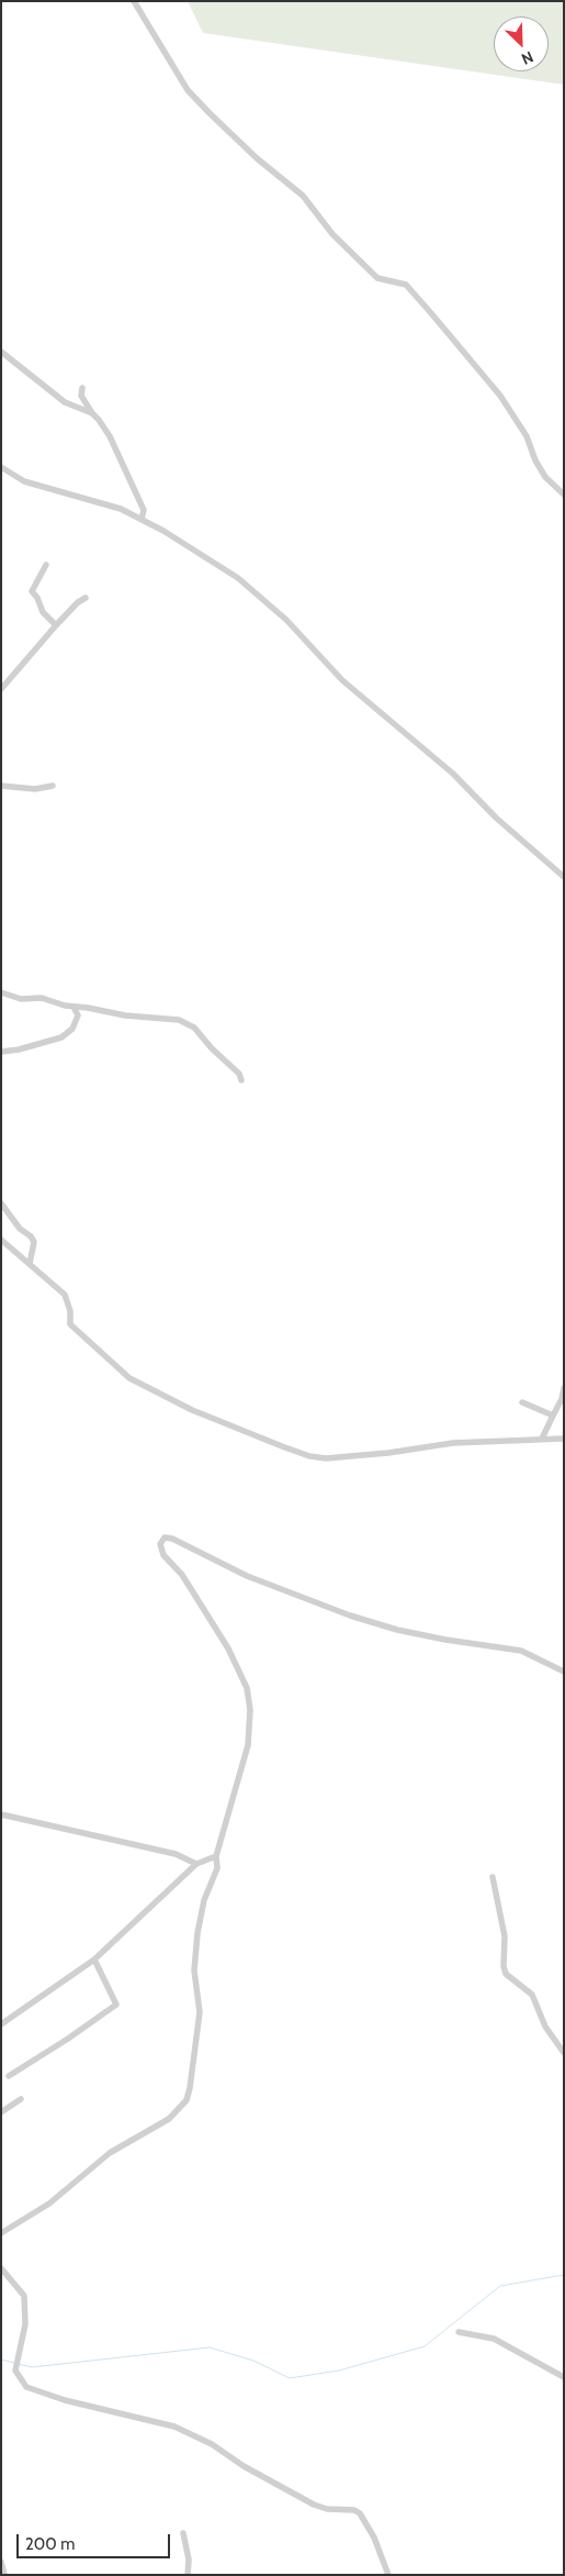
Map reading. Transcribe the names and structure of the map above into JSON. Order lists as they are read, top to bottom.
{
  "scale_bar": "200 m",
  "north": "bottom right"
}
